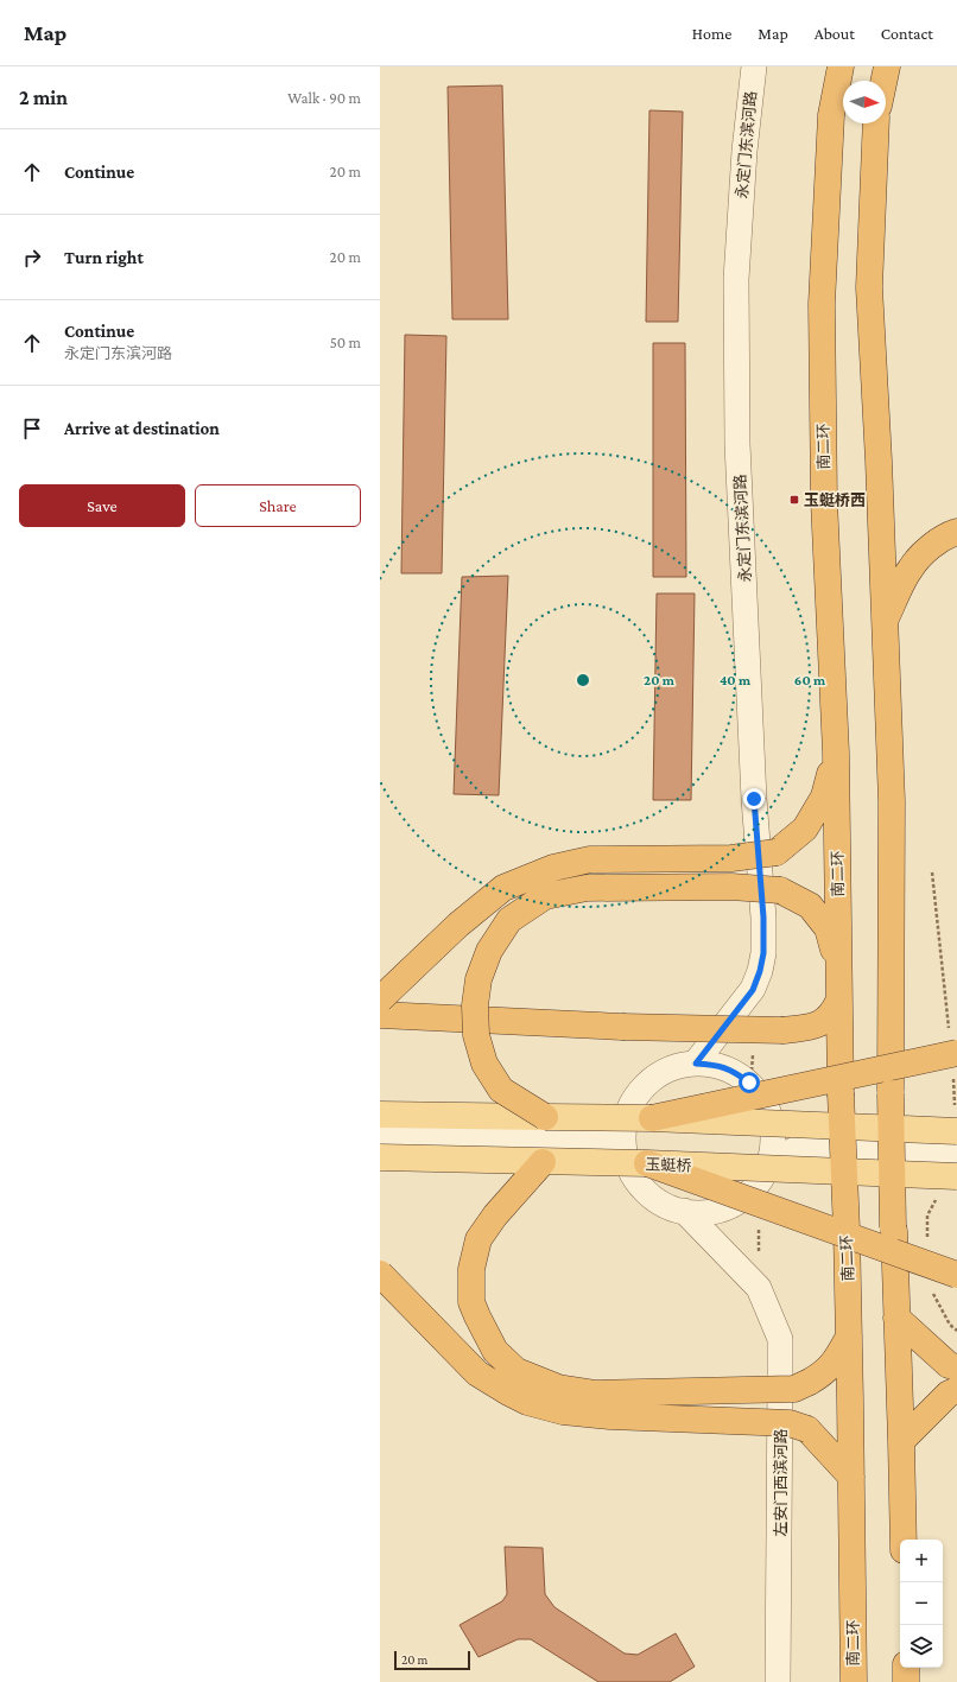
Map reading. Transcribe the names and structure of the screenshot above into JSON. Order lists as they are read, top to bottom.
{
  "streets": {
    "highway": ["南二环"],
    "main road": ["玉蜓桥"],
    "street": ["永定门东滨河路", "左安门西滨河路"]
  },
  "crossings": [
    ["永定门东滨河路", "玉蜓桥"]
  ],
  "places": {
    "transit": ["玉蜓桥西"]
  },
  "scale_bar": "20 m",
  "north": "right",
  "page": {
    "header": "Map",
    "nav": [
      "Home",
      "Map",
      "About",
      "Contact"
    ],
    "heading": ["2 min", "Walk · 90 m"],
    "list": [
      ["Continue", "20 m"],
      ["Turn right", "20 m"],
      ["Continue", "永定门东滨河路", "50 m"],
      "Arrive at destination"
    ],
    "buttons": ["Save", "Share"],
    "map_buttons": ["+", "−"],
    "scale": "20 m"
  },
  "rings": ["20 m", "40 m", "60 m"]
}
